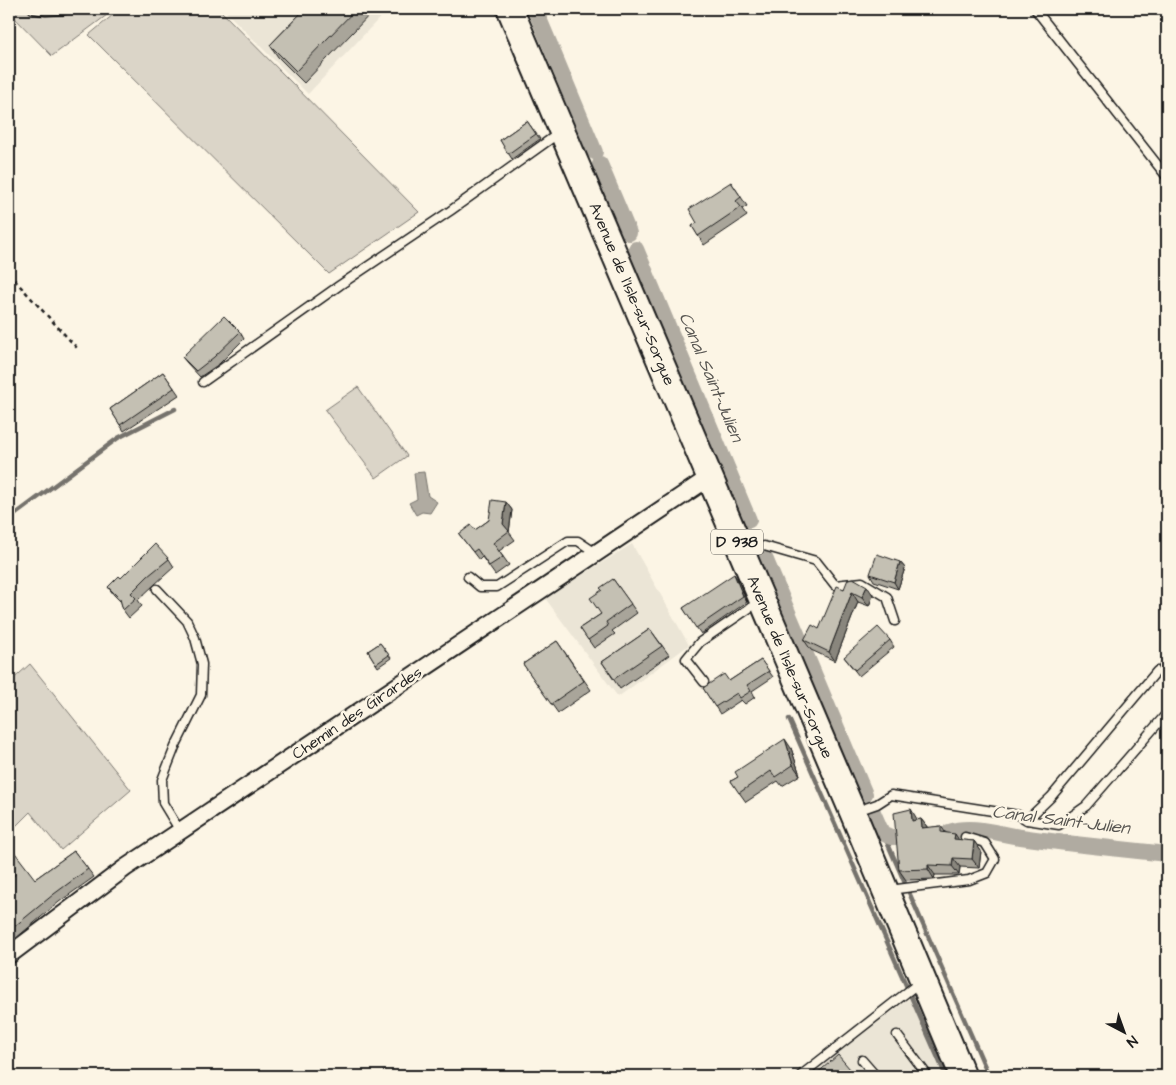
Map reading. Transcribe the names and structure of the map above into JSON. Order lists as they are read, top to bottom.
{
  "streets": {
    "main road": ["Avenue de l'Isle-sur-Sorgue", "D 938"],
    "street": ["Chemin des Girardes"]
  },
  "crossings": [
    ["Avenue de l'Isle-sur-Sorgue", "Chemin des Girardes"]
  ],
  "water": ["Canal Saint-Julien"],
  "north": "bottom right"
}
